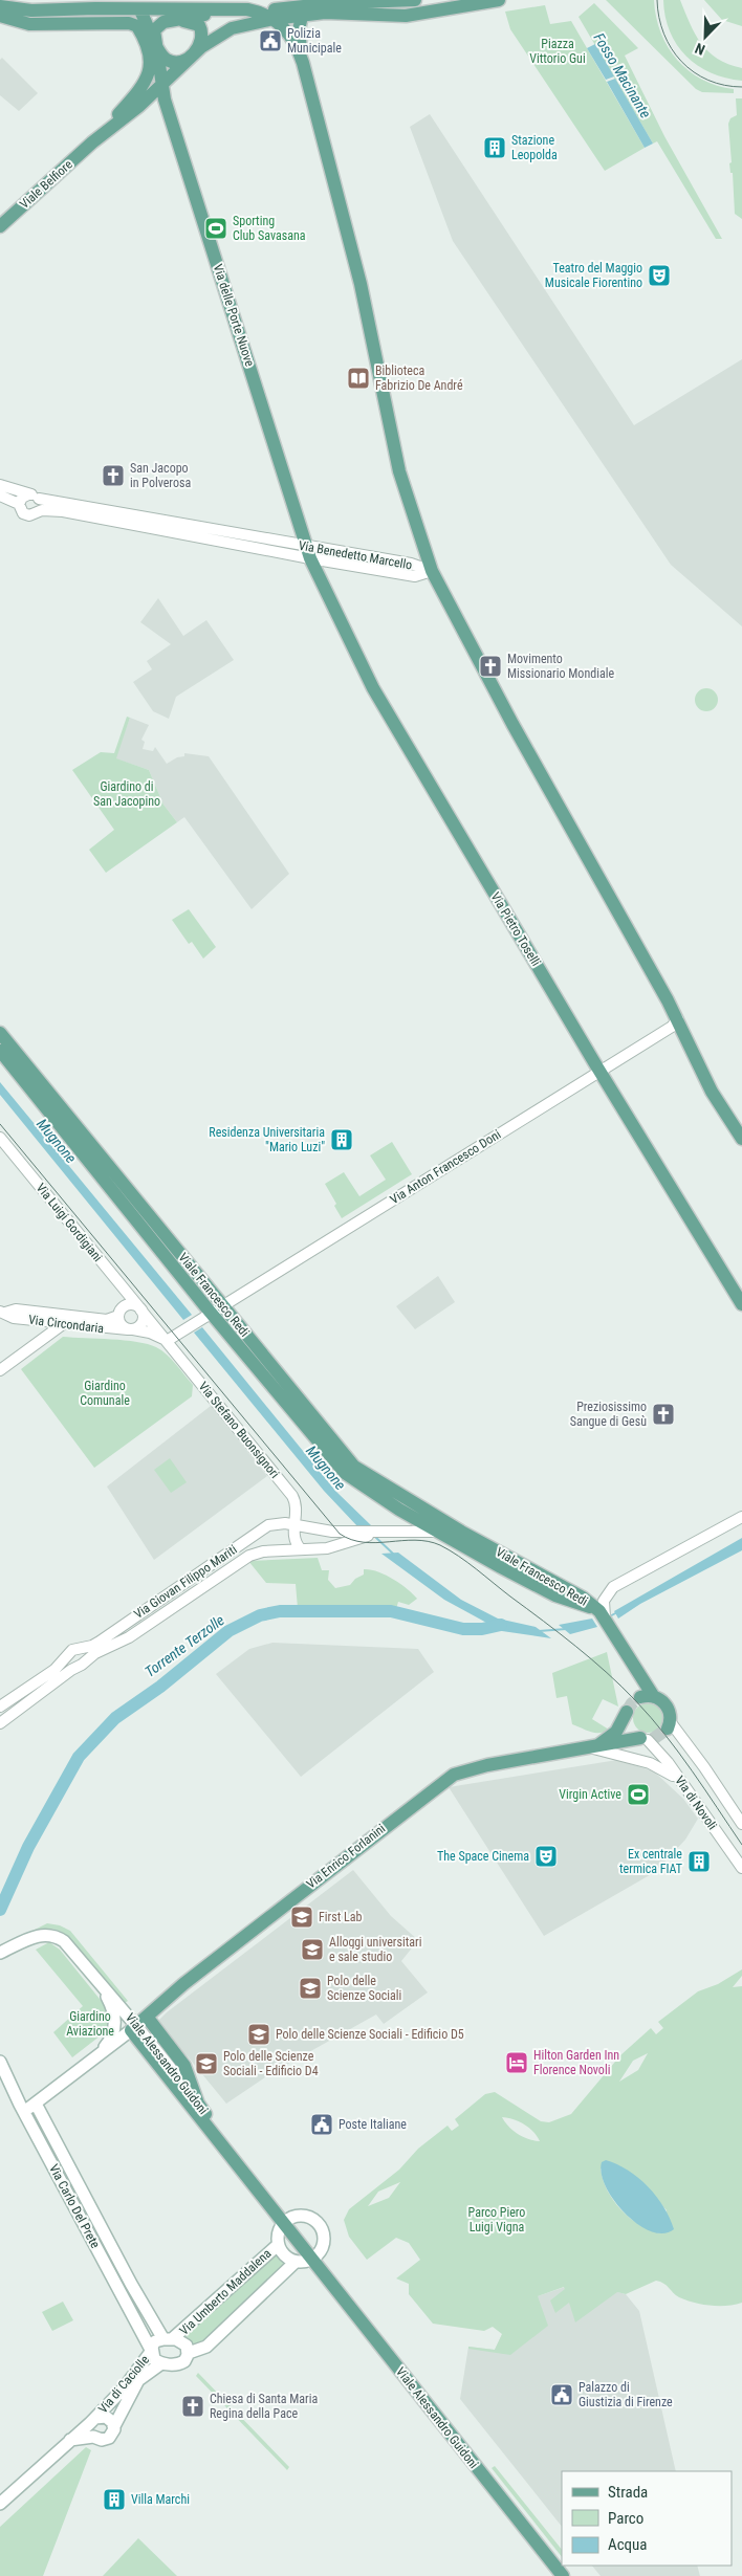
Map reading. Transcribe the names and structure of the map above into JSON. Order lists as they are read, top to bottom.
{
  "streets": {
    "main road": [
      "Viale Belfiore",
      "Via delle Porte Nuove",
      "Via Pietro Toselli",
      "Viale Francesco Redi",
      "Via di Novoli",
      "Via Enrico Forlanini",
      "Viale Alessandro Guidoni",
      "Via Carlo Del Prete",
      "Via Umberto Maddalena",
      "Via di Caciolle"
    ],
    "street": [
      "Via Benedetto Marcello",
      "Via Anton Francesco Doni",
      "Via Luigi Gordigiani",
      "Via Circondaria",
      "Via Stefano Buonsignori",
      "Via Giovan Filippo Mariti"
    ]
  },
  "crossings": [
    ["Viale Belfiore", "Via delle Porte Nuove"],
    ["Via delle Porte Nuove", "Via Benedetto Marcello"],
    ["Via delle Porte Nuove", "Via Pietro Toselli"],
    ["Via Benedetto Marcello", "Via Pietro Toselli"],
    ["Via Pietro Toselli", "Via Anton Francesco Doni"],
    ["Via Anton Francesco Doni", "Viale Francesco Redi"],
    ["Via Anton Francesco Doni", "Via Stefano Buonsignori"],
    ["Via Luigi Gordigiani", "Via Circondaria"],
    ["Via Luigi Gordigiani", "Via Stefano Buonsignori"],
    ["Viale Francesco Redi", "Via Giovan Filippo Mariti"],
    ["Viale Francesco Redi", "Via di Novoli"],
    ["Via Circondaria", "Via Stefano Buonsignori"],
    ["Via Stefano Buonsignori", "Via Giovan Filippo Mariti"],
    ["Via di Novoli", "Via Enrico Forlanini"],
    ["Via Enrico Forlanini", "Viale Alessandro Guidoni"],
    ["Via Carlo Del Prete", "Via Umberto Maddalena"],
    ["Via Carlo Del Prete", "Via di Caciolle"],
    ["Via Umberto Maddalena", "Via di Caciolle"]
  ],
  "water": ["Fosso Macinante", "Mugnone", "Torrente Terzolle"],
  "parks": [
    "Piazza Vittorio Gui",
    "Giardino di San Jacopino",
    "Giardino Comunale",
    "Giardino Aviazione",
    "Parco Piero Luigi Vigna"
  ],
  "places": {
    "public building": ["Polizia Municipale", "Poste Italiane", "Palazzo di Giustizia di Firenze"],
    "building": [
      "Stazione Leopolda",
      "Residenza Universitaria \"Mario Luzi\"",
      "Ex centrale termica FIAT",
      "Villa Marchi"
    ],
    "sports": ["Sporting Club Savasana", "Virgin Active"],
    "theatre": ["Teatro del Maggio Musicale Fiorentino", "The Space Cinema"],
    "library": ["Biblioteca Fabrizio De André"],
    "church": [
      "San Jacopo in Polverosa",
      "Movimento Missionario Mondiale",
      "Preziosissimo Sangue di Gesù",
      "Chiesa di Santa Maria Regina della Pace"
    ],
    "school or university": [
      "First Lab",
      "Alloggi universitari e sale studio",
      "Polo delle Scienze Sociali",
      "Polo delle Scienze Sociali - Edificio D5",
      "Polo delle Scienze Sociali - Edificio D4"
    ],
    "hotel": ["Hilton Garden Inn Florence Novoli"]
  },
  "legend": ["Strada", "Parco", "Acqua"],
  "north": "bottom left"
}
